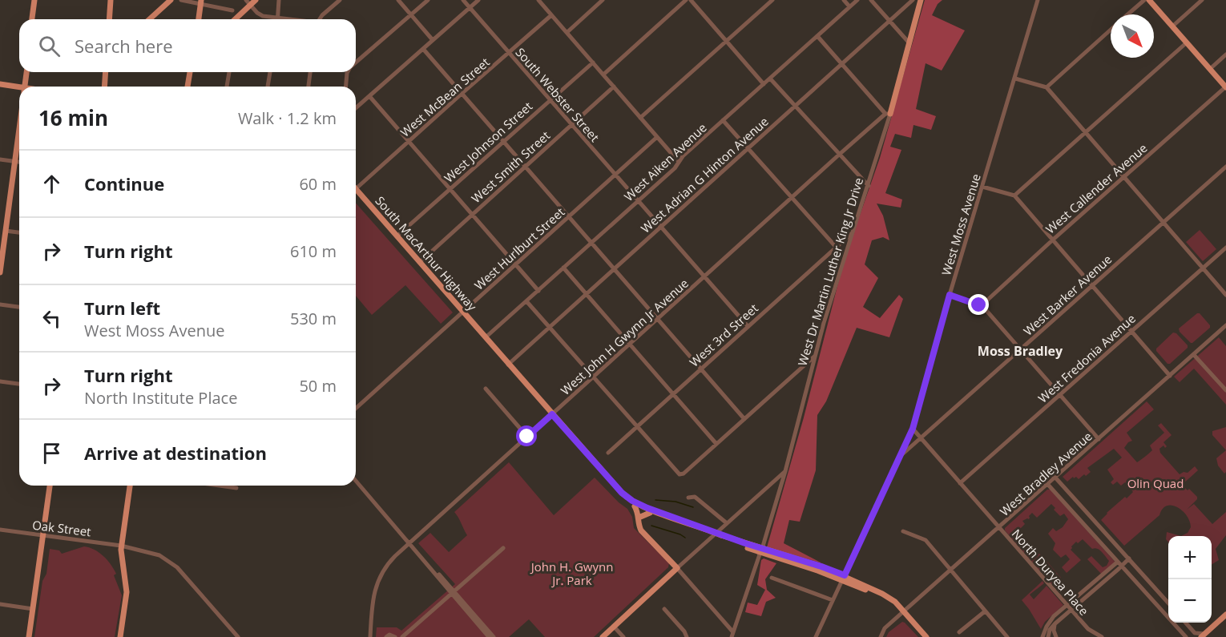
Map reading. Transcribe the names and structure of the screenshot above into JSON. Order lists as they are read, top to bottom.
{
  "streets": {
    "main road": ["South MacArthur Highway", "West Dr Martin Luther King Jr Drive"],
    "street": [
      "South Webster Street",
      "West McBean Street",
      "West Johnson Street",
      "West Aiken Avenue",
      "West Smith Street",
      "West Adrian G Hinton Avenue",
      "West Callender Avenue",
      "West Moss Avenue",
      "West Hurlburt Street",
      "West Barker Avenue",
      "West 3rd Street",
      "West John H Gwynn Jr Avenue",
      "West Fredonia Avenue",
      "West Bradley Avenue",
      "Oak Street",
      "North Duryea Place"
    ]
  },
  "crossings": [
    ["South Webster Street", "West McBean Street"],
    ["South Webster Street", "West Johnson Street"],
    ["South Webster Street", "West Aiken Avenue"],
    ["South Webster Street", "West Smith Street"],
    ["South Webster Street", "West Adrian G Hinton Avenue"],
    ["South Webster Street", "West Hurlburt Street"],
    ["South Webster Street", "West 3rd Street"],
    ["South Webster Street", "West John H Gwynn Jr Avenue"],
    ["West Johnson Street", "South MacArthur Highway"],
    ["West Aiken Avenue", "South MacArthur Highway"],
    ["West Smith Street", "South MacArthur Highway"],
    ["West Adrian G Hinton Avenue", "South MacArthur Highway"],
    ["West Moss Avenue", "West Barker Avenue"],
    ["West Moss Avenue", "North Duryea Place"],
    ["West Hurlburt Street", "South MacArthur Highway"],
    ["South MacArthur Highway", "West John H Gwynn Jr Avenue"],
    ["West Dr Martin Luther King Jr Drive", "West 3rd Street"],
    ["West Dr Martin Luther King Jr Drive", "West John H Gwynn Jr Avenue"],
    ["West Barker Avenue", "North Duryea Place"],
    ["West Fredonia Avenue", "North Duryea Place"],
    ["West Bradley Avenue", "North Duryea Place"]
  ],
  "districts": ["Moss Bradley"],
  "parks": ["Olin Quad", "John H. Gwynn Jr. Park"],
  "north": "bottom right",
  "page": {
    "search": "Search here",
    "heading": ["16 min", "Walk · 1.2 km"],
    "list": [
      ["Continue", "60 m"],
      ["Turn right", "610 m"],
      ["Turn left", "West Moss Avenue", "530 m"],
      ["Turn right", "North Institute Place", "50 m"],
      "Arrive at destination"
    ],
    "map_buttons": ["+", "−"]
  }
}
